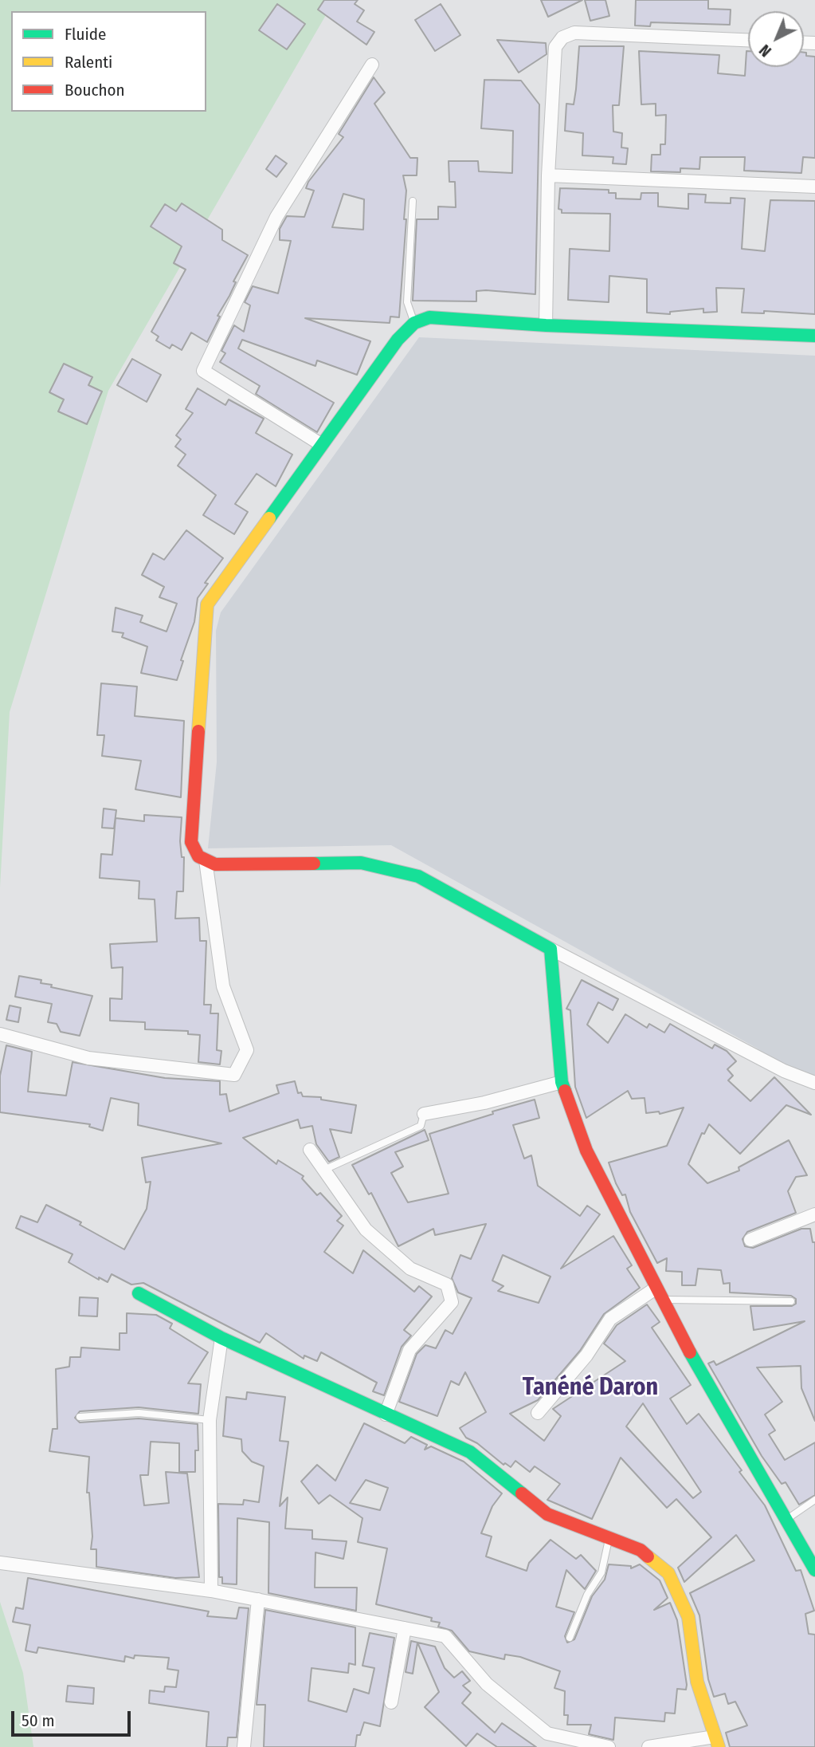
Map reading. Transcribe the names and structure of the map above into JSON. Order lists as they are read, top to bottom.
{
  "districts": ["Tanéné Daron"],
  "legend": ["Fluide", "Ralenti", "Bouchon"],
  "scale_bar": "50 m",
  "north": "bottom left"
}
